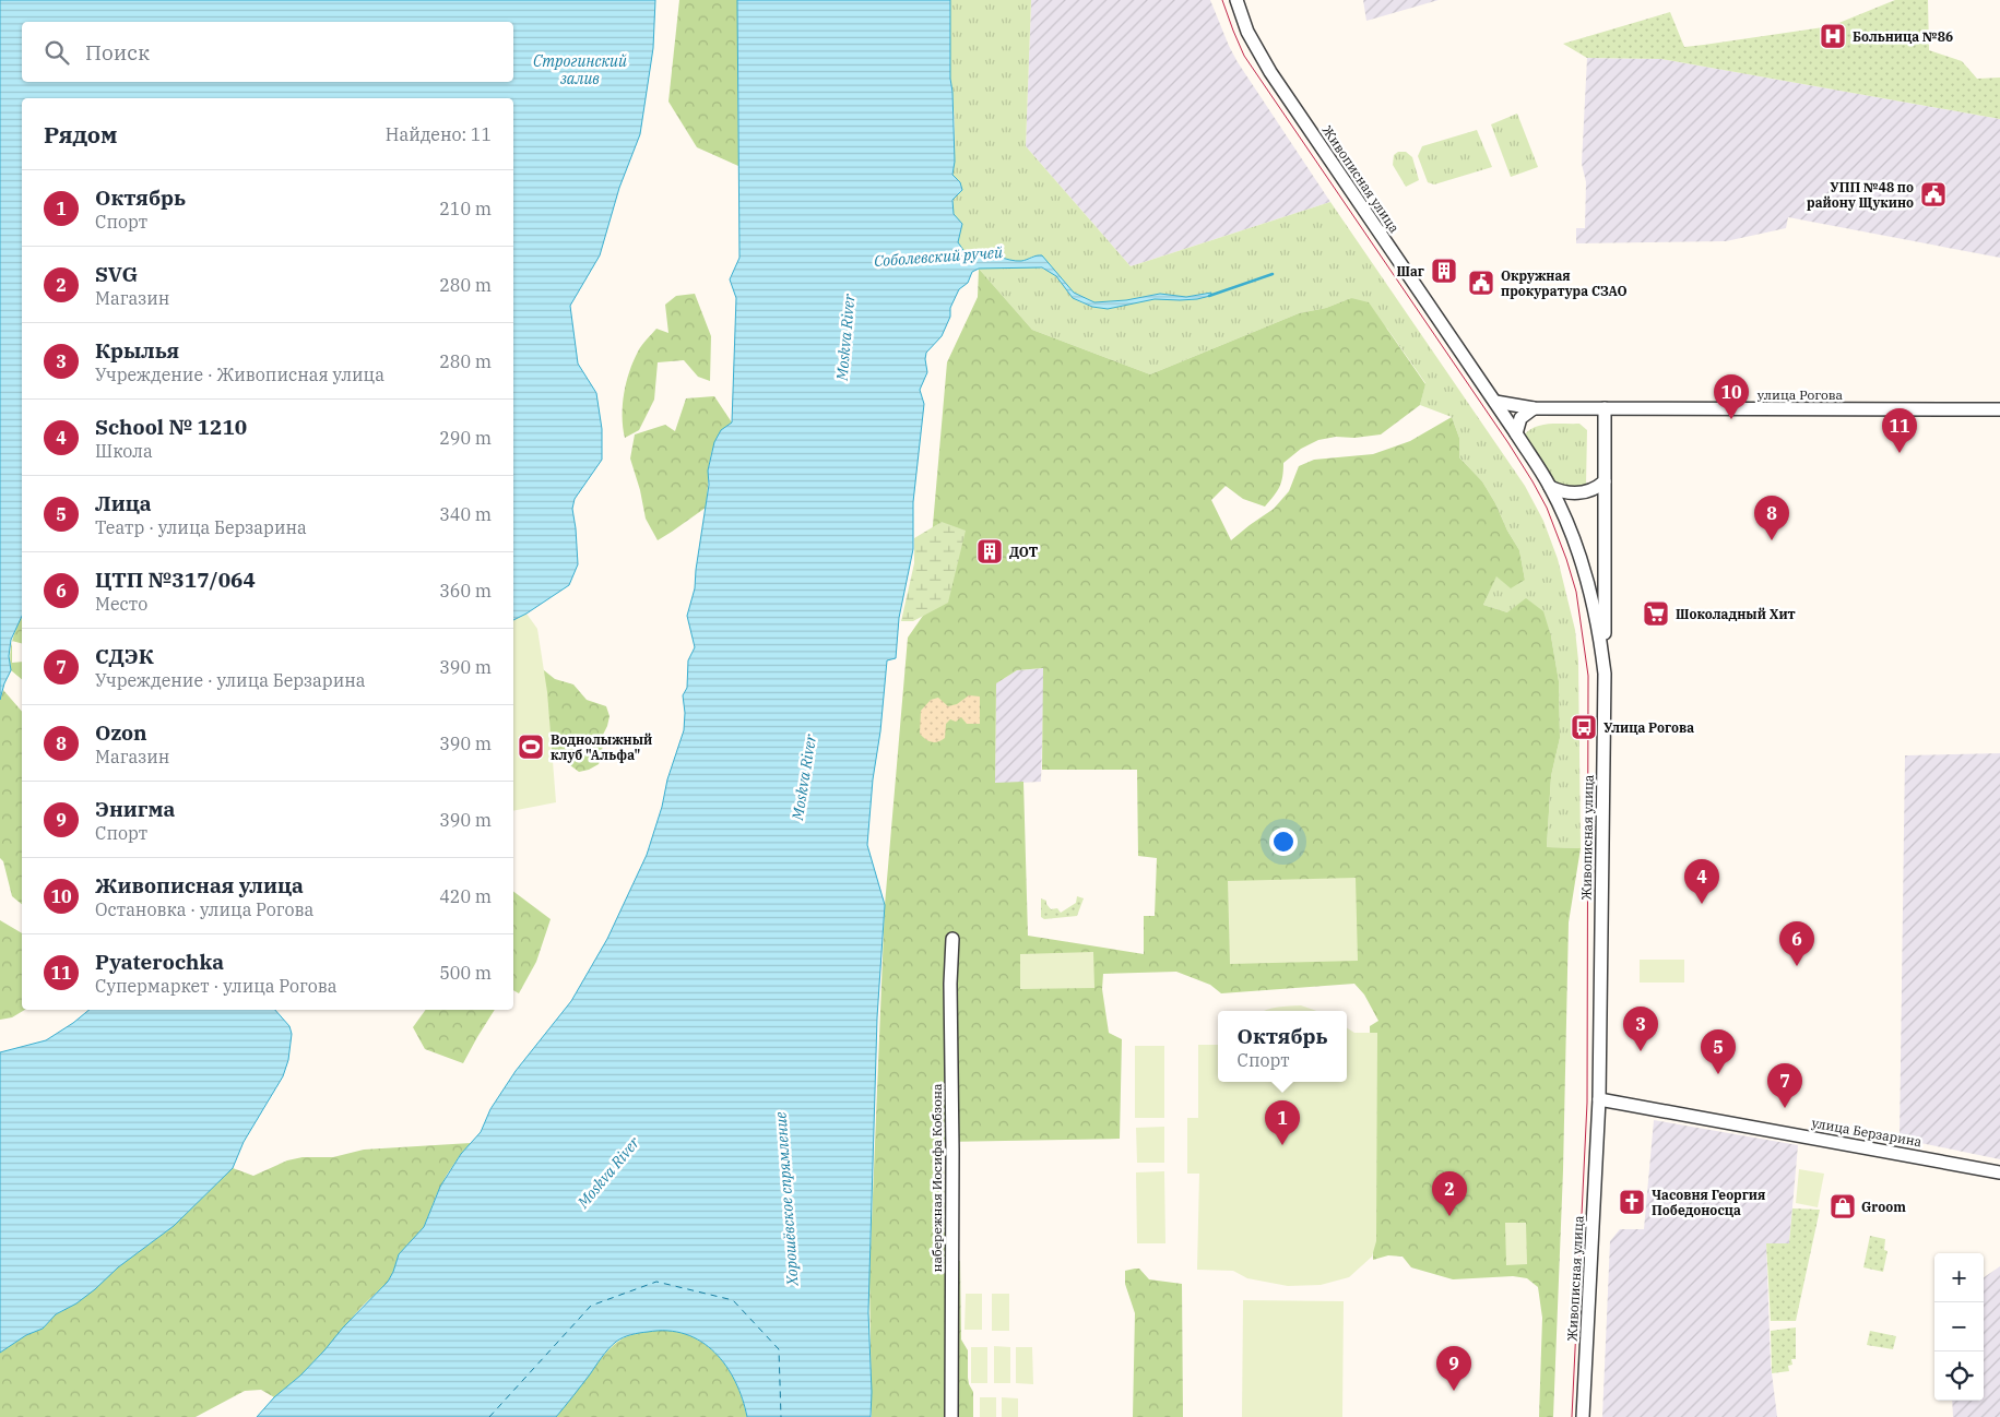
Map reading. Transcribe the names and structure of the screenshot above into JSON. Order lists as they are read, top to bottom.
{
  "streets": {
    "street": [
      "Живописная улица",
      "улица Рогова",
      "улица Берзарина",
      "набережная Иосифа Кобзона"
    ]
  },
  "crossings": [
    ["Живописная улица", "улица Рогова"],
    ["Живописная улица", "улица Берзарина"]
  ],
  "water": [
    "Строгинский залив",
    "Соболевский ручей",
    "Moskva River",
    "Хорошёвское спрямление"
  ],
  "places": {
    "hospital": ["Больница №86"],
    "public building": ["УПП №48 по району Щукино", "Окружная прокуратура СЗАО"],
    "building": ["Шаг", "ДОТ"],
    "supermarket": ["Шоколадный Хит"],
    "bus stop": ["Улица Рогова"],
    "sports": ["Воднолыжный клуб \"Альфа\""],
    "church": ["Часовня Георгия Победоносца"],
    "shop": ["Groom"]
  },
  "page": {
    "search": "Поиск",
    "heading": ["Рядом", "Найдено: 11"],
    "list": [
      {
        "mark": "1",
        "name": "Октябрь",
        "note": "Спорт",
        "value": "210 m"
      },
      {
        "mark": "2",
        "name": "SVG",
        "note": "Магазин",
        "value": "280 m"
      },
      {
        "mark": "3",
        "name": "Крылья",
        "note": "Учреждение · Живописная улица",
        "value": "280 m"
      },
      {
        "mark": "4",
        "name": "School № 1210",
        "note": "Школа",
        "value": "290 m"
      },
      {
        "mark": "5",
        "name": "Лица",
        "note": "Театр · улица Берзарина",
        "value": "340 m"
      },
      {
        "mark": "6",
        "name": "ЦТП №317/064",
        "note": "Место",
        "value": "360 m"
      },
      {
        "mark": "7",
        "name": "СДЭК",
        "note": "Учреждение · улица Берзарина",
        "value": "390 m"
      },
      {
        "mark": "8",
        "name": "Ozon",
        "note": "Магазин",
        "value": "390 m"
      },
      {
        "mark": "9",
        "name": "Энигма",
        "note": "Спорт",
        "value": "390 m"
      },
      {
        "mark": "10",
        "name": "Живописная улица",
        "note": "Остановка · улица Рогова",
        "value": "420 m"
      },
      {
        "mark": "11",
        "name": "Pyaterochka",
        "note": "Супермаркет · улица Рогова",
        "value": "500 m"
      }
    ],
    "pins": [
      "10",
      "11",
      "8",
      "4",
      "6",
      "3",
      "5",
      "7",
      "1",
      "2",
      "9"
    ],
    "popup": ["Октябрь", "Спорт"],
    "map_buttons": ["+", "−"]
  }
}
